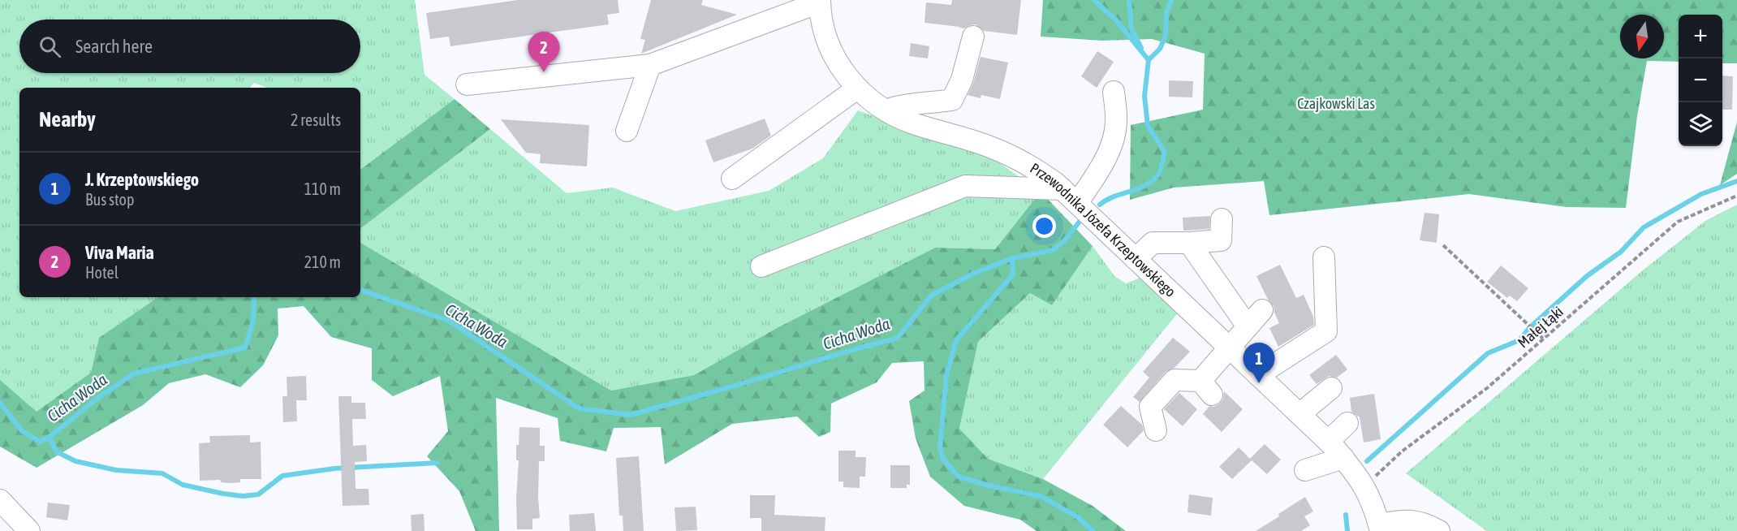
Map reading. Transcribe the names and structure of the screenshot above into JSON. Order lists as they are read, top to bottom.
{
  "streets": {
    "street": ["Przewodnika Józefa Krzeptowskiego"],
    "path": ["Małej Łąki"]
  },
  "crossings": [
    ["Przewodnika Józefa Krzeptowskiego", "Małej Łąki"]
  ],
  "water": ["Cicha Woda"],
  "parks": ["Czajkowski Las"],
  "north": "bottom",
  "page": {
    "map_buttons": ["+", "−"],
    "search": "Search here",
    "pins": ["2", "1"],
    "heading": ["Nearby", "2 results"],
    "list": [
      {
        "mark": "1",
        "name": "J. Krzeptowskiego",
        "note": "Bus stop",
        "value": "110 m"
      },
      {
        "mark": "2",
        "name": "Viva Maria",
        "note": "Hotel",
        "value": "210 m"
      }
    ]
  }
}
